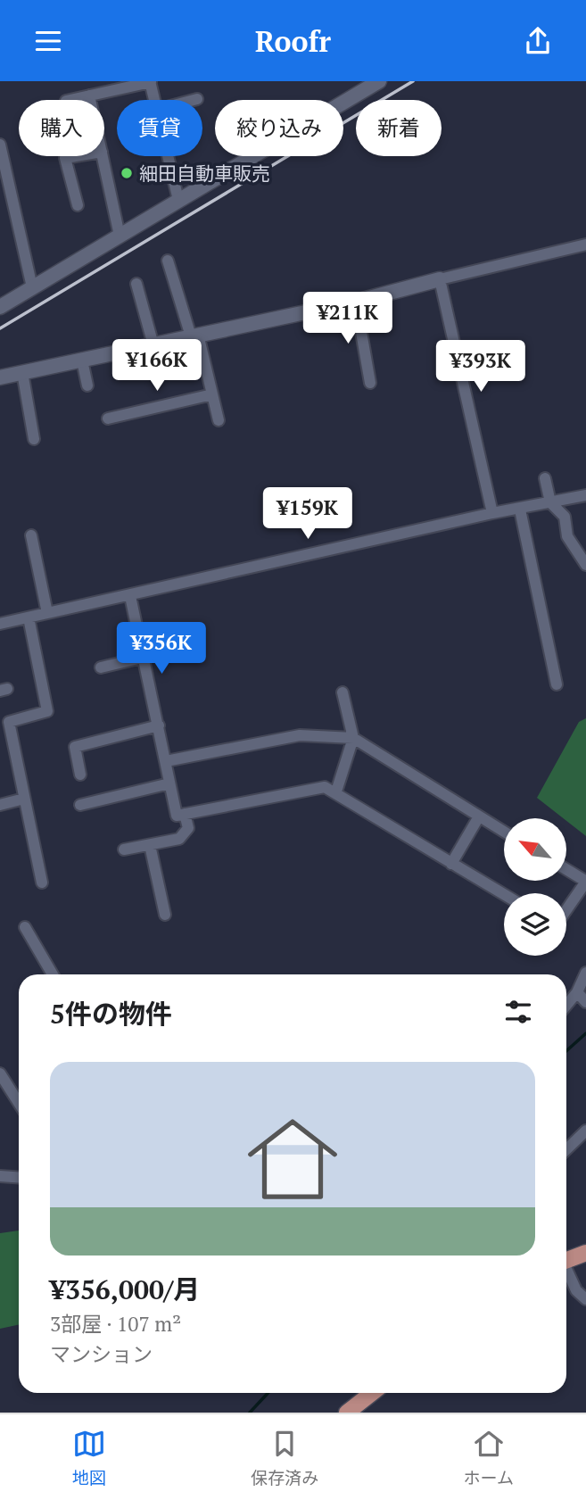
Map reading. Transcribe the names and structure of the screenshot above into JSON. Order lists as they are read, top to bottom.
{
  "places": ["細田自動車販売"],
  "north": "top left",
  "page": {
    "header": "Roofr",
    "chip": [
      "購入",
      "賃貸",
      "絞り込み",
      "新着"
    ],
    "price": [
      "¥211K",
      "¥166K",
      "¥393K",
      "¥159K",
      "¥356K"
    ],
    "heading": "5件の物件",
    "list": [
      {
        "name": "¥356,000/月",
        "note": "3部屋 · 107 m² · マンション"
      }
    ],
    "tabs": ["地図", "保存済み", "ホーム"]
  }
}
